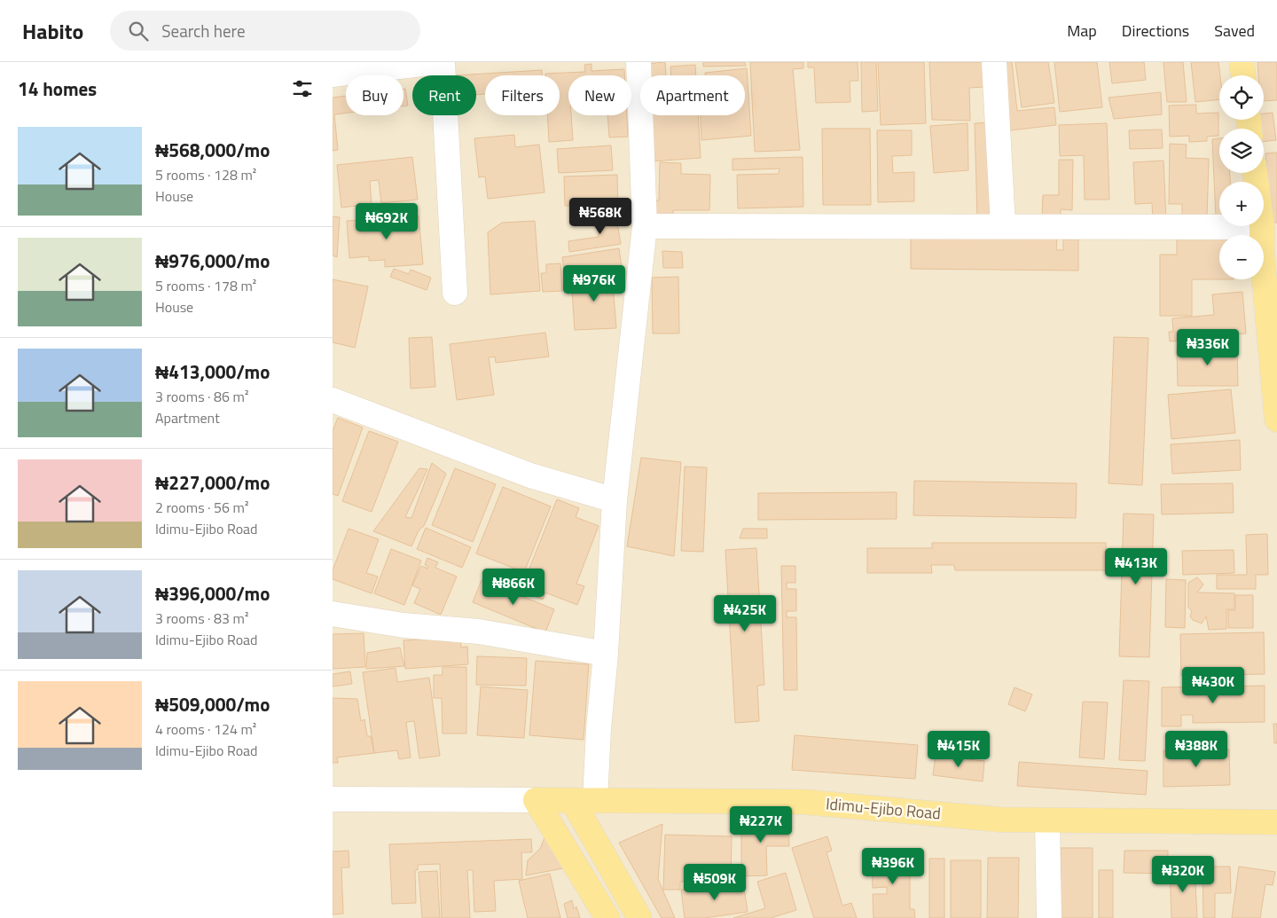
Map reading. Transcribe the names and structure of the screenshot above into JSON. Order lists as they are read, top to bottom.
{
  "streets": {
    "main road": ["Idimu-Ejibo Road"]
  },
  "page": {
    "header": "Habito",
    "search": "Search here",
    "nav": ["Map", "Directions", "Saved"],
    "heading": "14 homes",
    "map_buttons": ["+", "−"],
    "chip": [
      "Buy",
      "Rent",
      "Filters",
      "New",
      "Apartment"
    ],
    "list": [
      {
        "name": "₦568,000/mo",
        "note": "5 rooms · 128 m² · House"
      },
      {
        "name": "₦976,000/mo",
        "note": "5 rooms · 178 m² · House"
      },
      {
        "name": "₦413,000/mo",
        "note": "3 rooms · 86 m² · Apartment"
      },
      {
        "name": "₦227,000/mo",
        "note": "2 rooms · 56 m² · Idimu-Ejibo Road"
      },
      {
        "name": "₦396,000/mo",
        "note": "3 rooms · 83 m² · Idimu-Ejibo Road"
      },
      {
        "name": "₦509,000/mo",
        "note": "4 rooms · 124 m² · Idimu-Ejibo Road"
      }
    ],
    "price": [
      "₦568K",
      "₦692K",
      "₦976K",
      "₦336K",
      "₦413K",
      "₦866K",
      "₦425K",
      "₦430K",
      "₦415K",
      "₦388K",
      "₦227K",
      "₦396K",
      "₦320K",
      "₦509K"
    ]
  }
}
